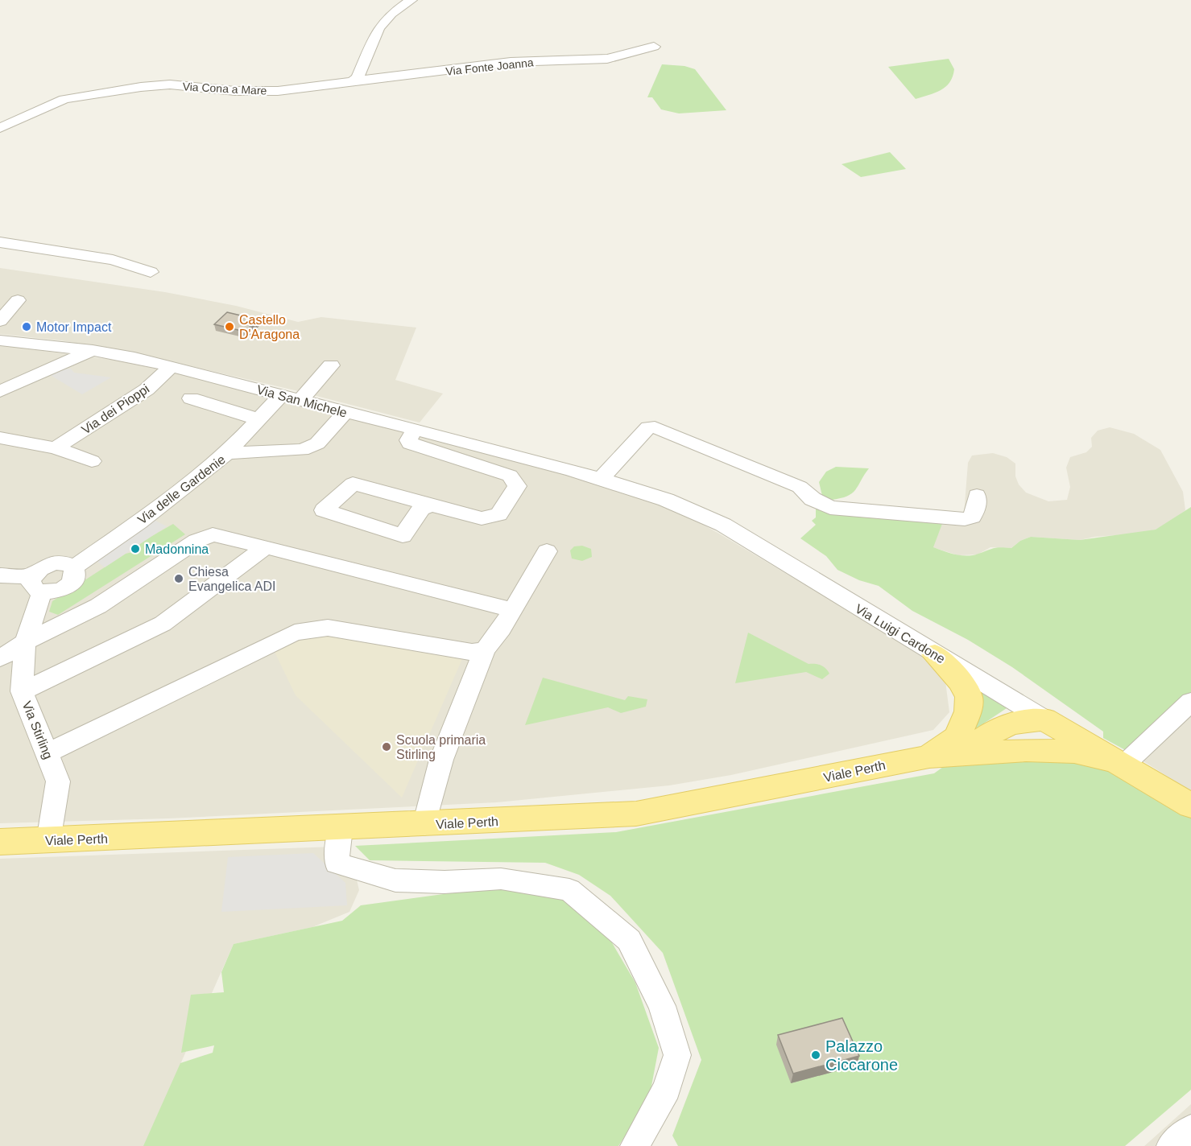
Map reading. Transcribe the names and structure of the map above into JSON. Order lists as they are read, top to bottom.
{
  "streets": {
    "main road": ["Via Luigi Cardone", "Viale Perth"],
    "street": [
      "Via Fonte Joanna",
      "Via Cona a Mare",
      "Via San Michele",
      "Via dei Pioppi",
      "Via delle Gardenie",
      "Via Stirling"
    ]
  },
  "crossings": [
    ["Via Fonte Joanna", "Via Cona a Mare"],
    ["Via San Michele", "Via dei Pioppi"],
    ["Via San Michele", "Via delle Gardenie"],
    ["Via San Michele", "Via Luigi Cardone"],
    ["Via delle Gardenie", "Via Stirling"],
    ["Via Luigi Cardone", "Viale Perth"],
    ["Via Stirling", "Viale Perth"]
  ],
  "places": [
    "Motor Impact",
    "Castello D'Aragona",
    "Madonnina",
    "Chiesa Evangelica ADI",
    "Scuola primaria Stirling",
    "Palazzo Ciccarone"
  ]
}
